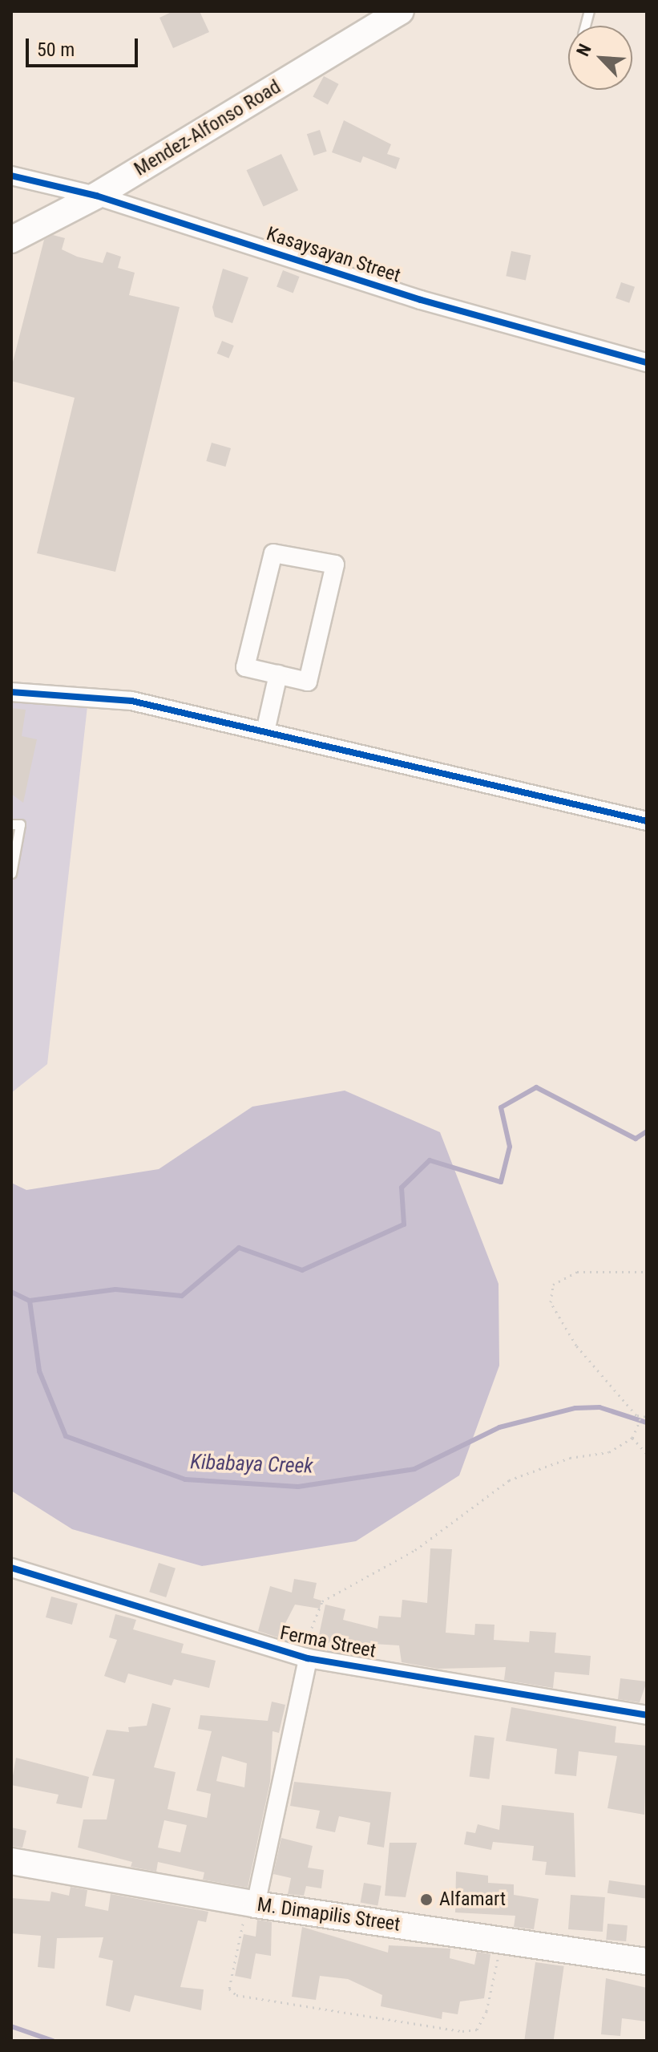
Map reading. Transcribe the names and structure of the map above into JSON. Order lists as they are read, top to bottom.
{
  "streets": {
    "main road": ["Mendez-Alfonso Road", "M. Dimapilis Street"],
    "street": ["Kasaysayan Street", "Ferma Street"]
  },
  "crossings": [
    ["Mendez-Alfonso Road", "Kasaysayan Street"]
  ],
  "water": ["Kibabaya Creek"],
  "places": ["Alfamart"],
  "scale_bar": "50 m",
  "north": "top left"
}
